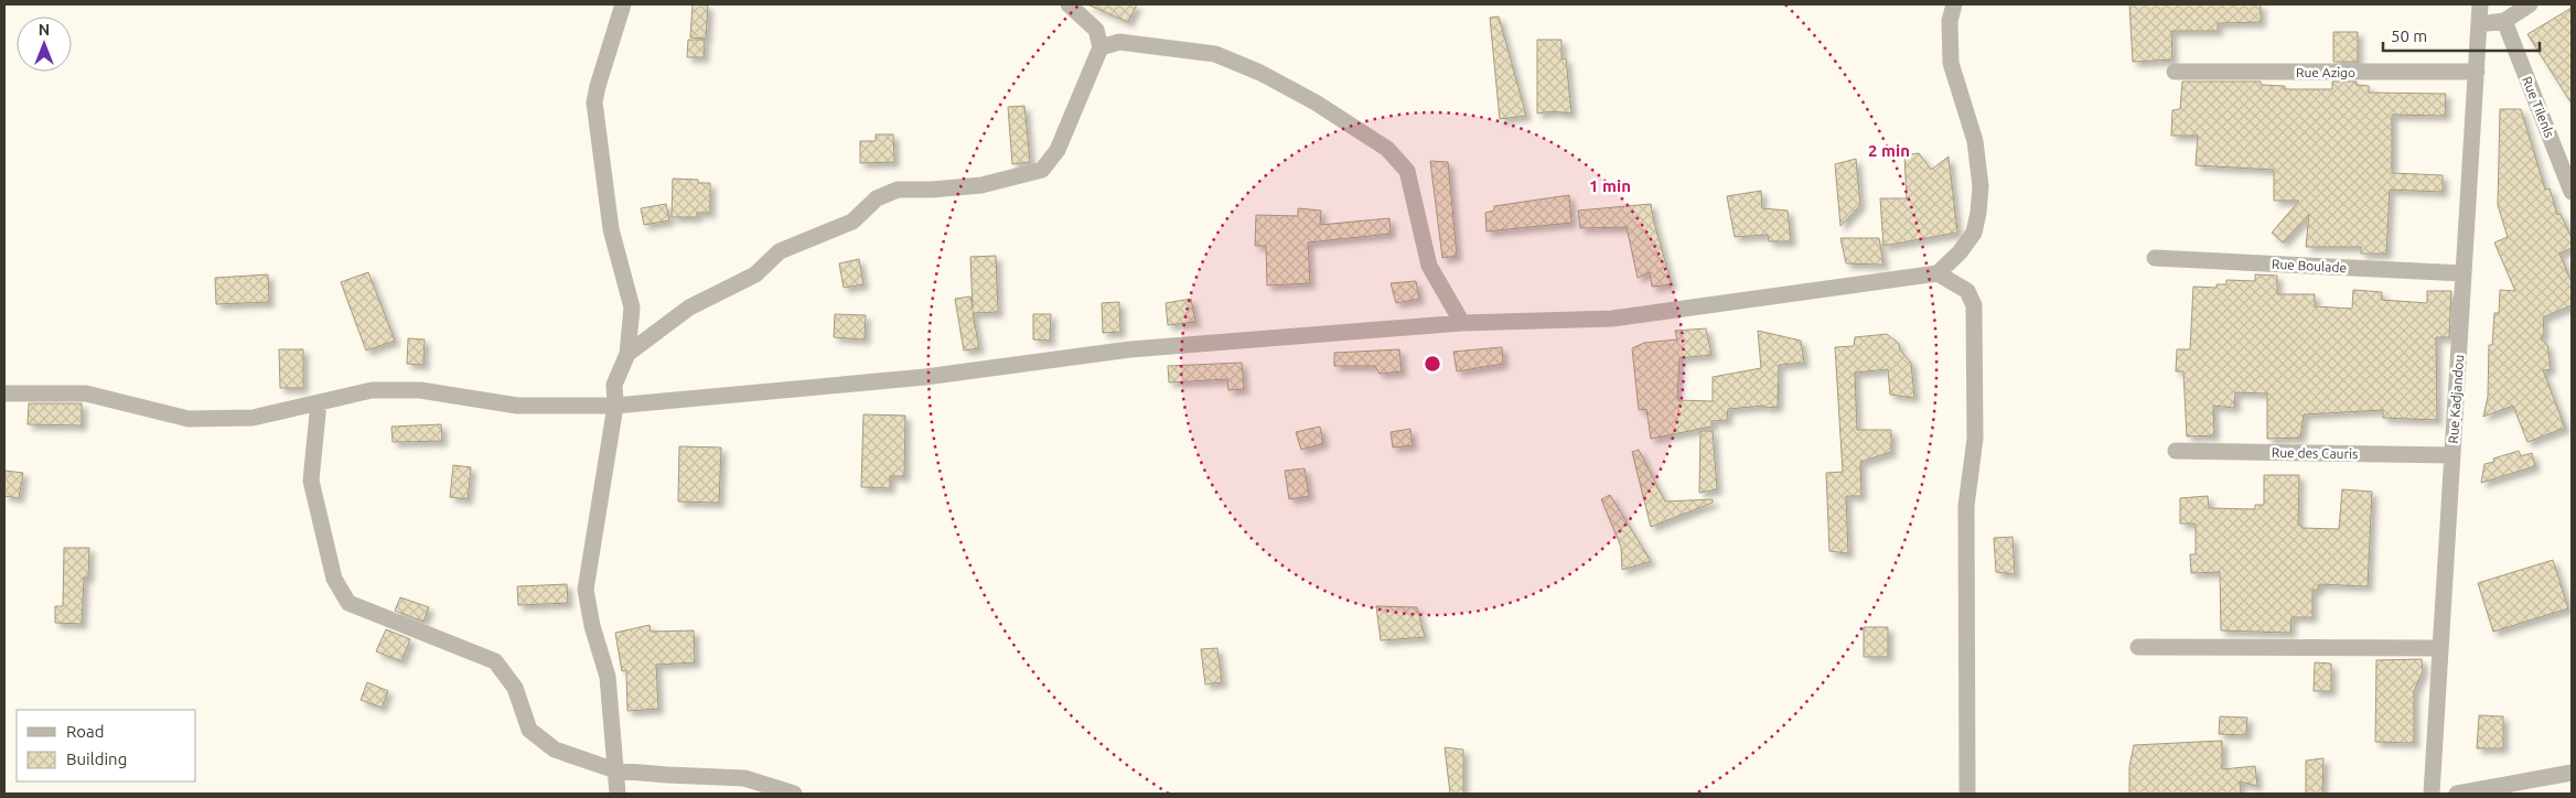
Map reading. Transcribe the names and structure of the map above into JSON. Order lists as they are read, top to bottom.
{
  "streets": {
    "street": [
      "Rue Azigo",
      "Rue Tilenls",
      "Rue Boulade",
      "Rue Kadjandou",
      "Rue des Cauris"
    ]
  },
  "crossings": [
    ["Rue Azigo", "Rue Kadjandou"],
    ["Rue Boulade", "Rue Kadjandou"],
    ["Rue Kadjandou", "Rue des Cauris"]
  ],
  "legend": ["Road", "Building"],
  "scale_bar": "50 m",
  "north": "top",
  "rings": ["2 min", "1 min"]
}
